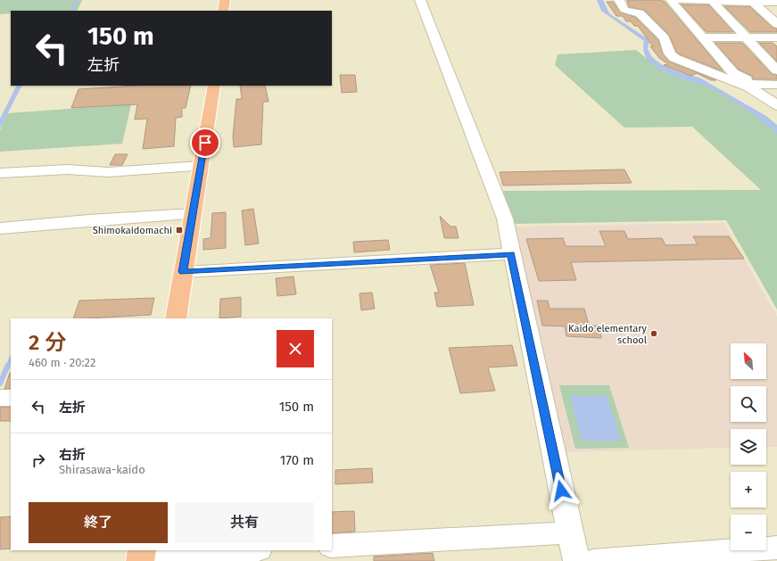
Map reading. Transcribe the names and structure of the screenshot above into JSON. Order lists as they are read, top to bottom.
{
  "places": {
    "transit": ["Shimokaidomachi"],
    "other": ["Kaido elementary school"]
  },
  "north": "top left",
  "page": {
    "turn": ["150 m", "左折"],
    "heading": ["2 分", "460 m · 20:22"],
    "map_buttons": ["+", "−"],
    "list": [
      {
        "name": "左折",
        "value": "150 m"
      },
      {
        "name": "右折",
        "note": "Shirasawa-kaido",
        "value": "170 m"
      }
    ],
    "buttons": ["終了", "共有"]
  }
}
